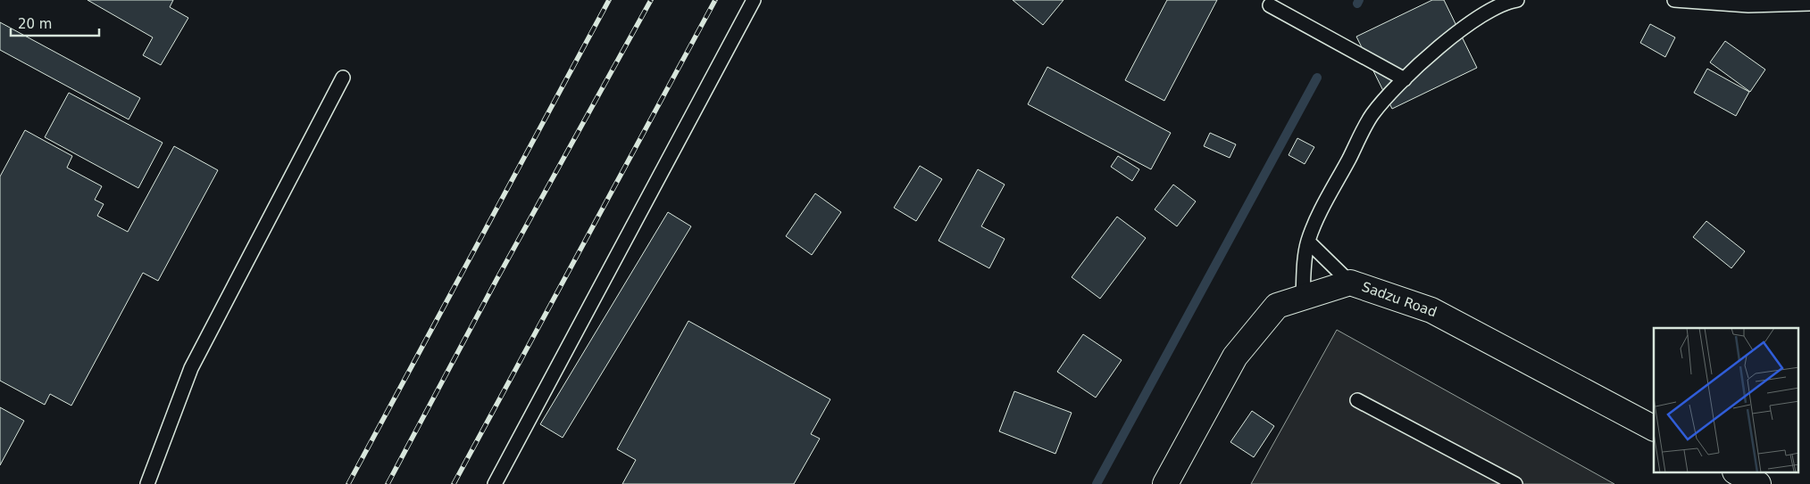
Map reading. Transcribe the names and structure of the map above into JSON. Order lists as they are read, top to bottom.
{
  "streets": {
    "street": ["Sadzu Road"]
  },
  "scale_bar": "20 m"
}
